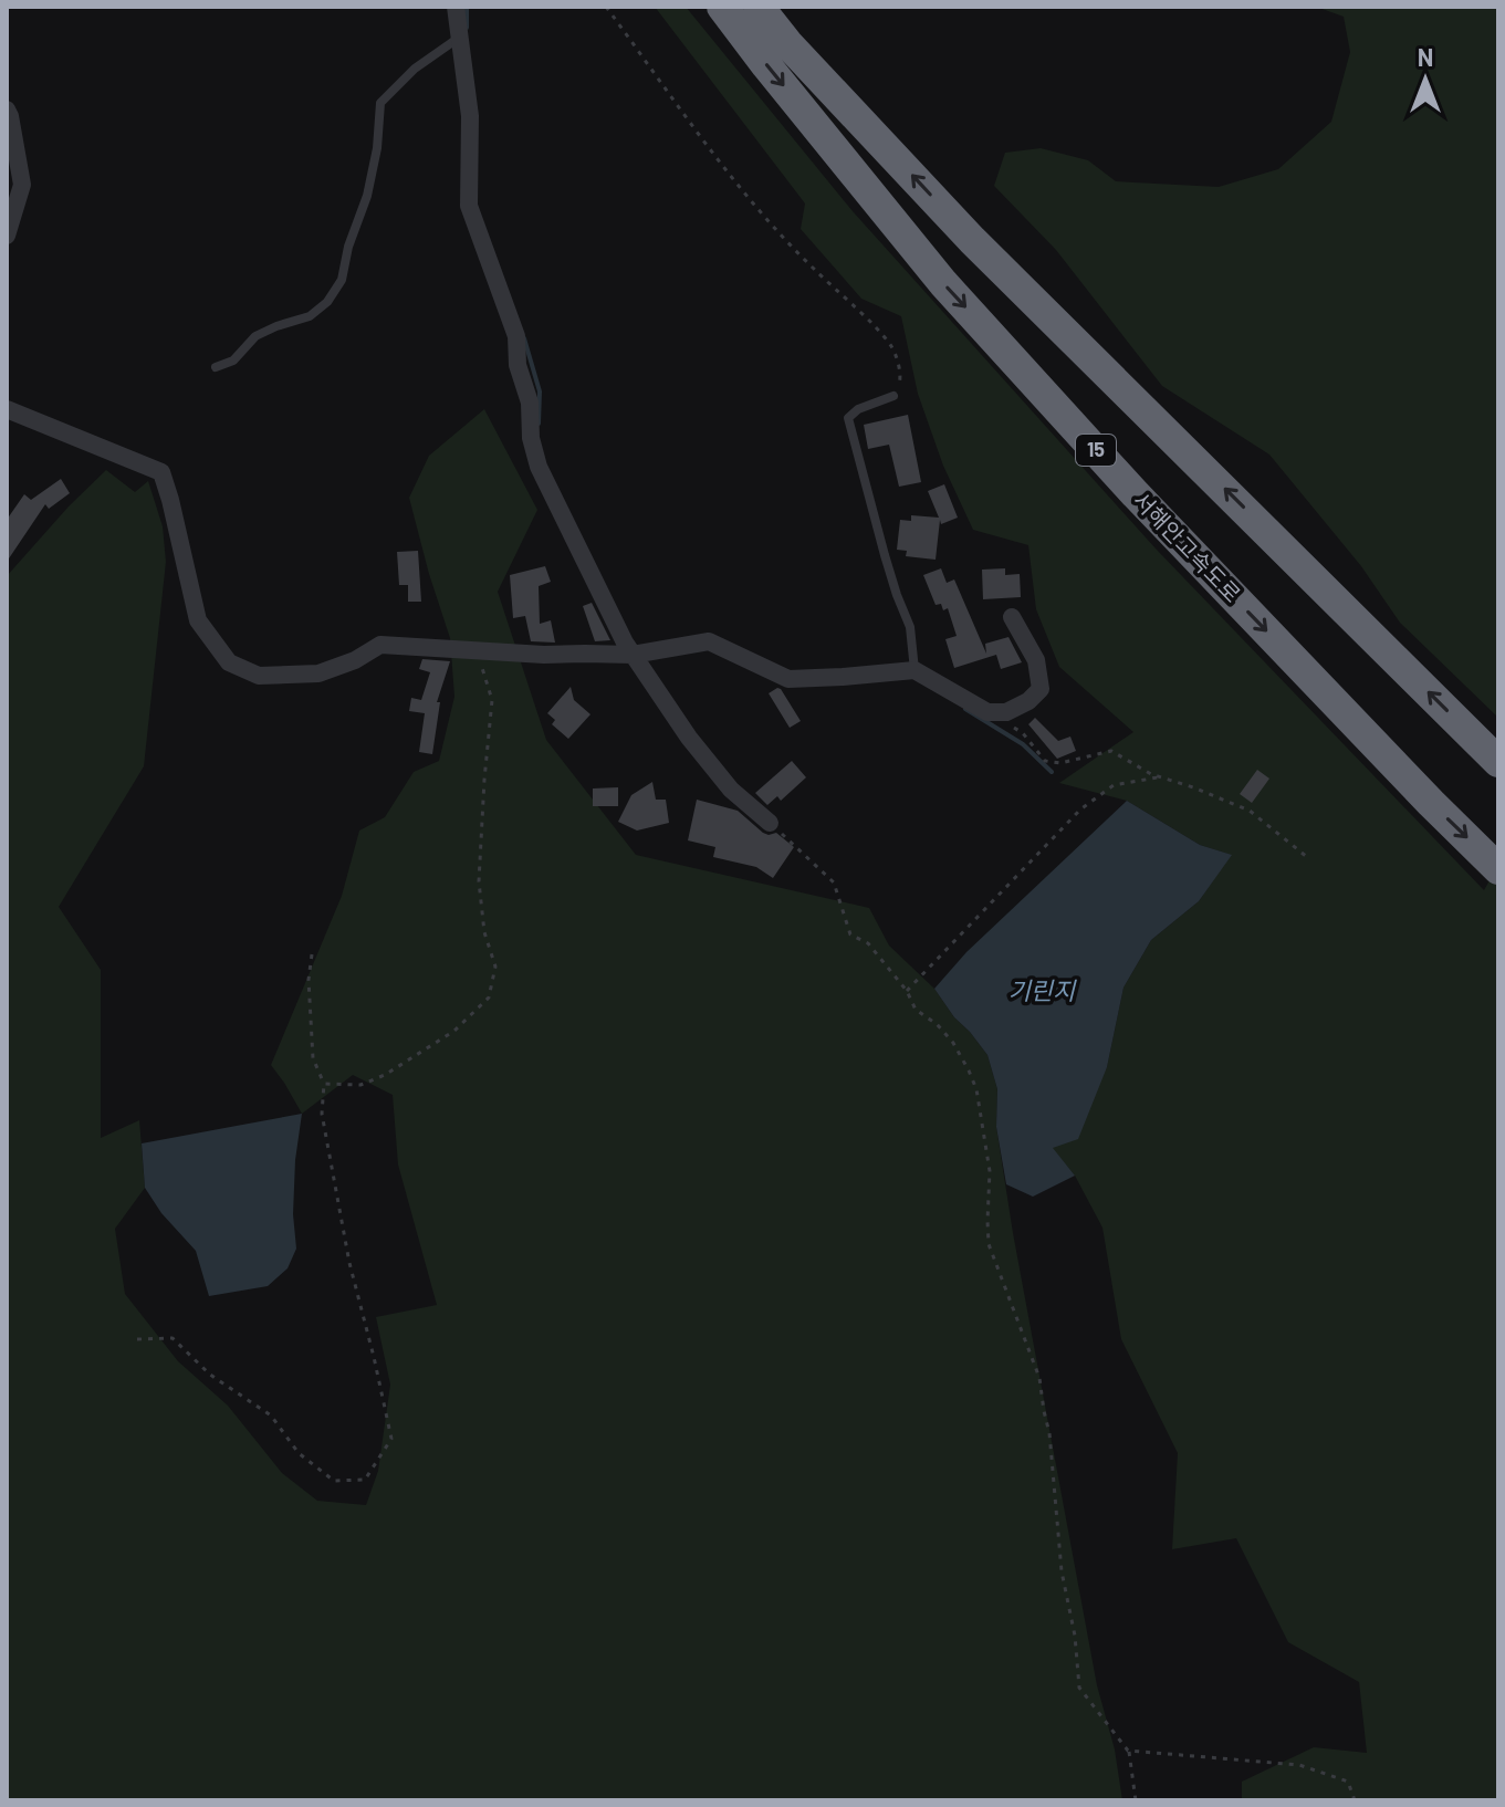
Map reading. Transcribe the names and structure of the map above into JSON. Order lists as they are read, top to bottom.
{
  "streets": {
    "highway": ["15", "서해안고속도로"]
  },
  "water": ["기린지"],
  "north": "top"
}
